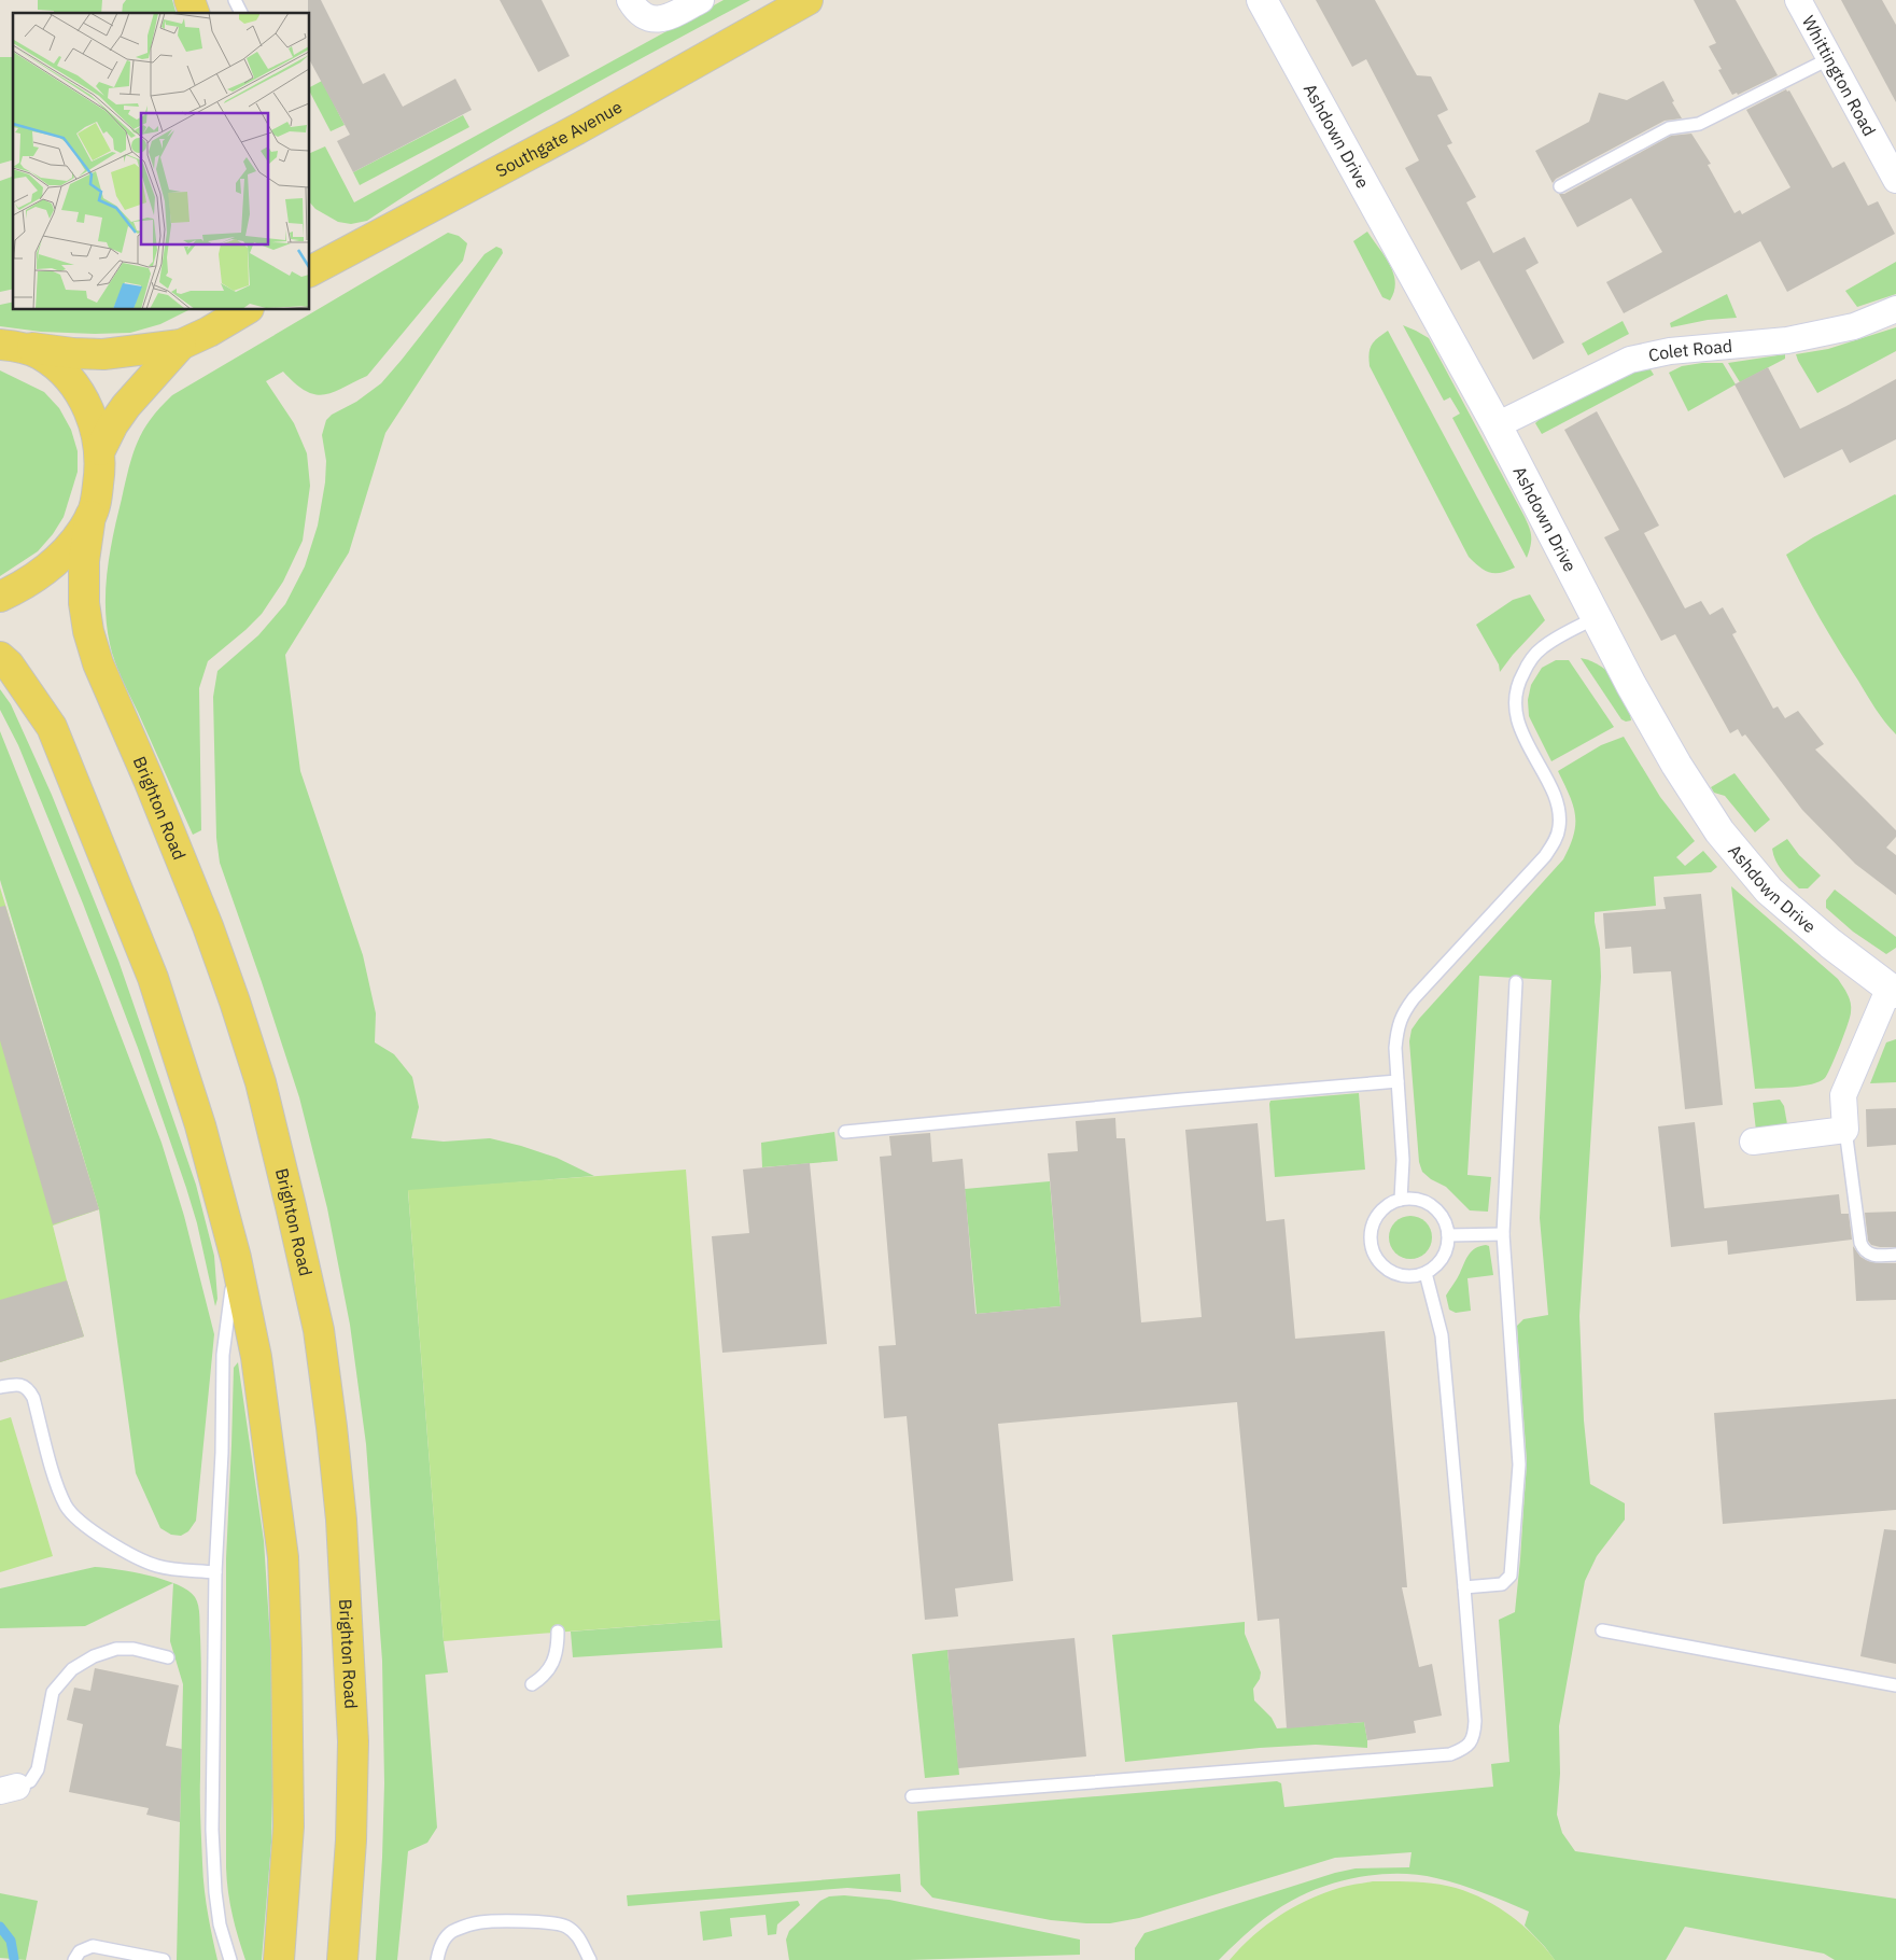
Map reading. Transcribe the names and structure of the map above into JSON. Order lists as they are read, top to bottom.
{
  "streets": {
    "main road": ["Southgate Avenue", "Brighton Road"],
    "street": ["Whittington Road", "Ashdown Drive", "Colet Road"]
  },
  "crossings": [
    ["Ashdown Drive", "Colet Road"]
  ]
}
